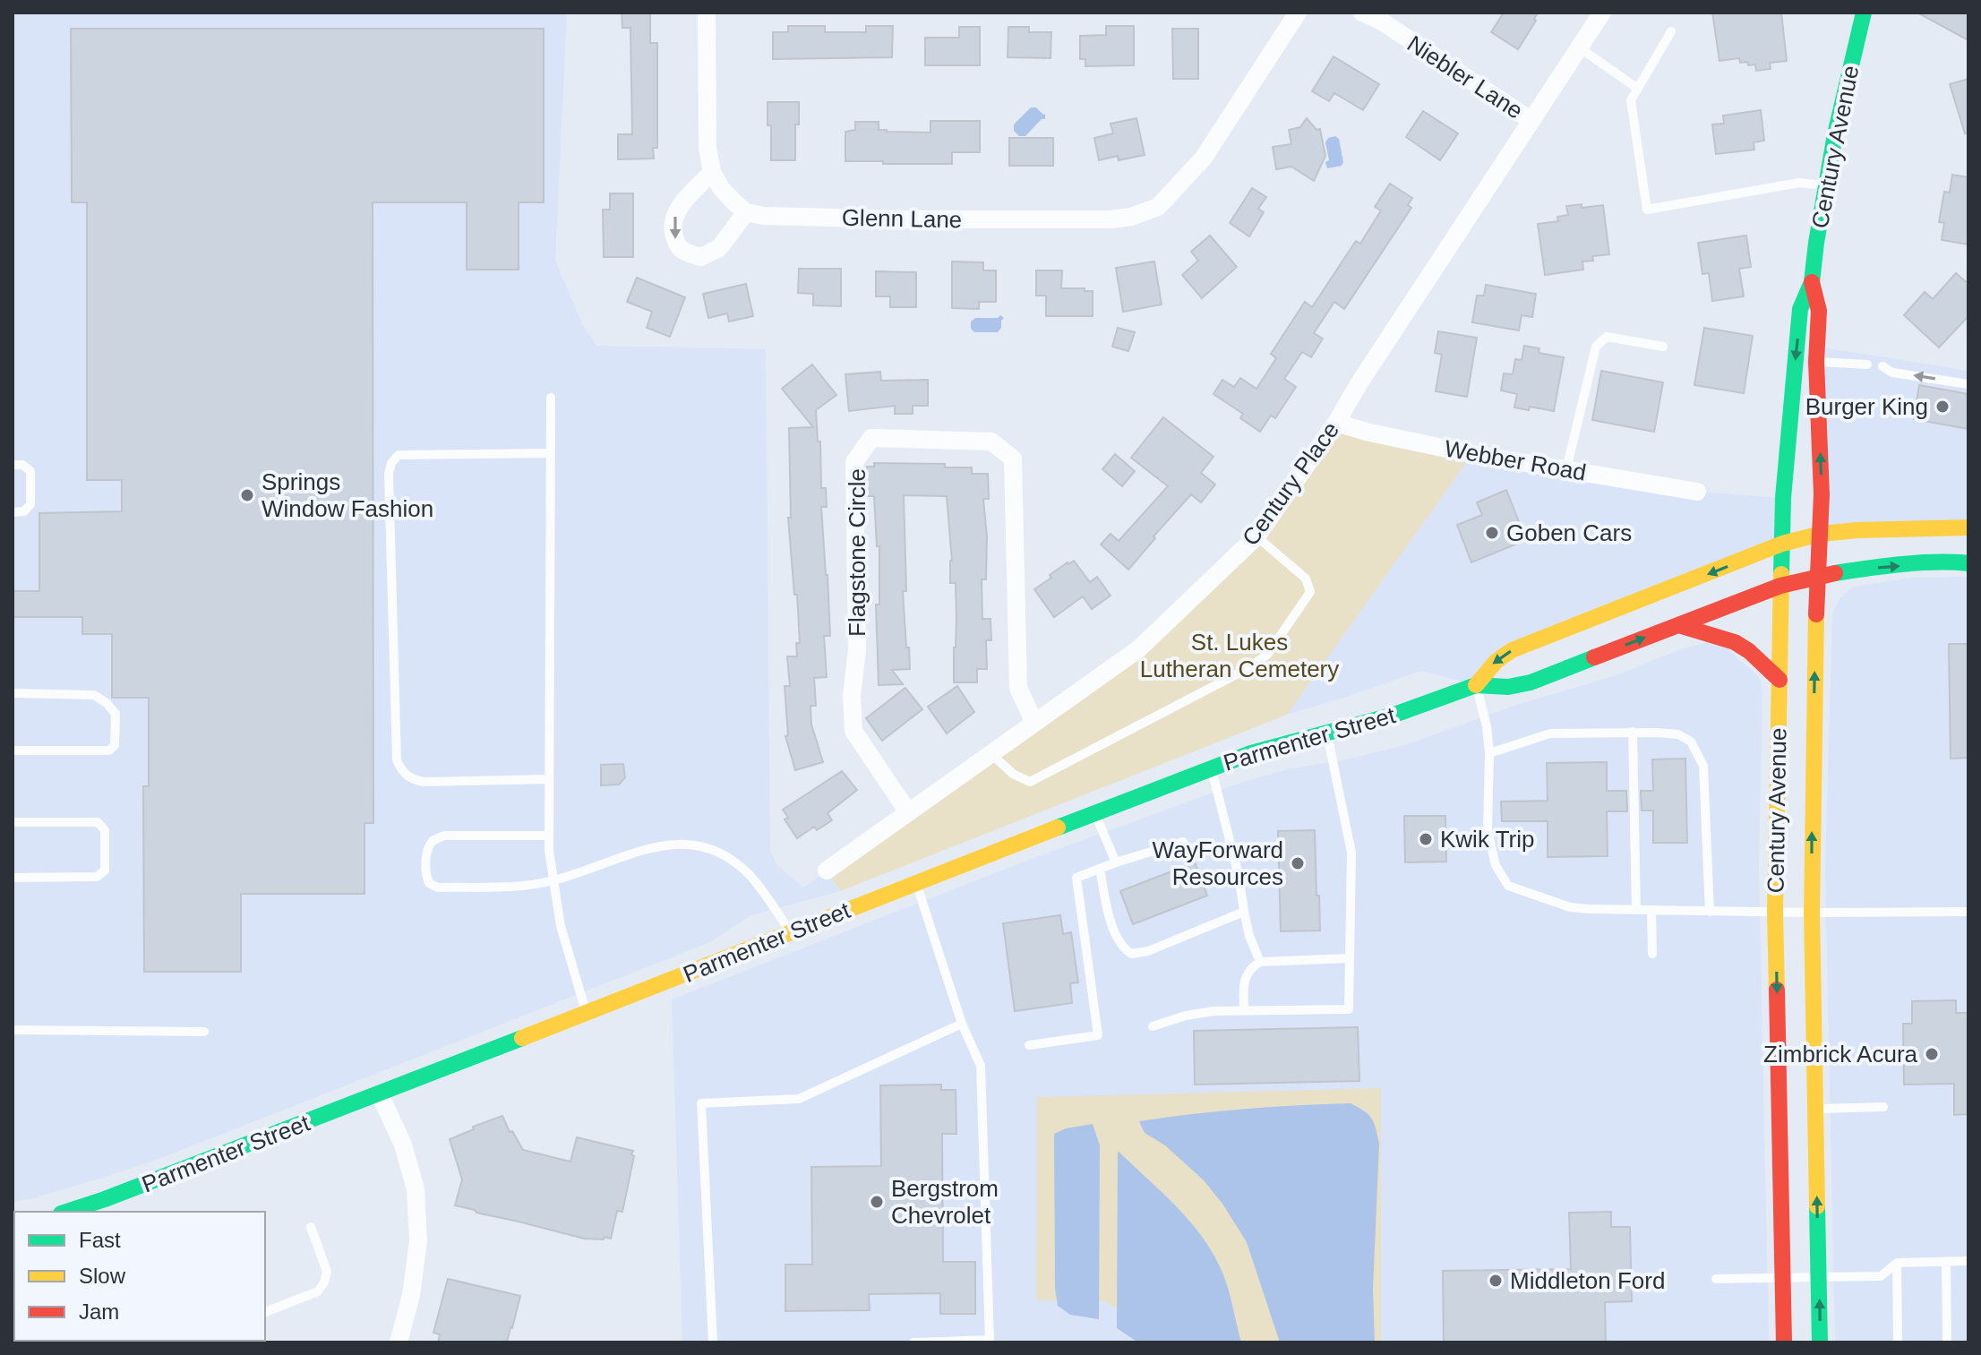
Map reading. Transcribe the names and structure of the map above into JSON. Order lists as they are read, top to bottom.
{
  "streets": {
    "street": [
      "Niebler Lane",
      "Century Avenue",
      "Glenn Lane",
      "Webber Road",
      "Century Place",
      "Flagstone Circle",
      "Parmenter Street"
    ]
  },
  "crossings": [
    ["Niebler Lane", "Century Place"],
    ["Century Avenue", "Parmenter Street"],
    ["Webber Road", "Century Place"],
    ["Century Place", "Flagstone Circle"]
  ],
  "parks": ["St. Lukes Lutheran Cemetery"],
  "places": [
    "Burger King",
    "Springs Window Fashion",
    "Goben Cars",
    "Kwik Trip",
    "WayForward Resources",
    "Zimbrick Acura",
    "Bergstrom Chevrolet",
    "Middleton Ford"
  ],
  "legend": ["Fast", "Slow", "Jam"]
}
